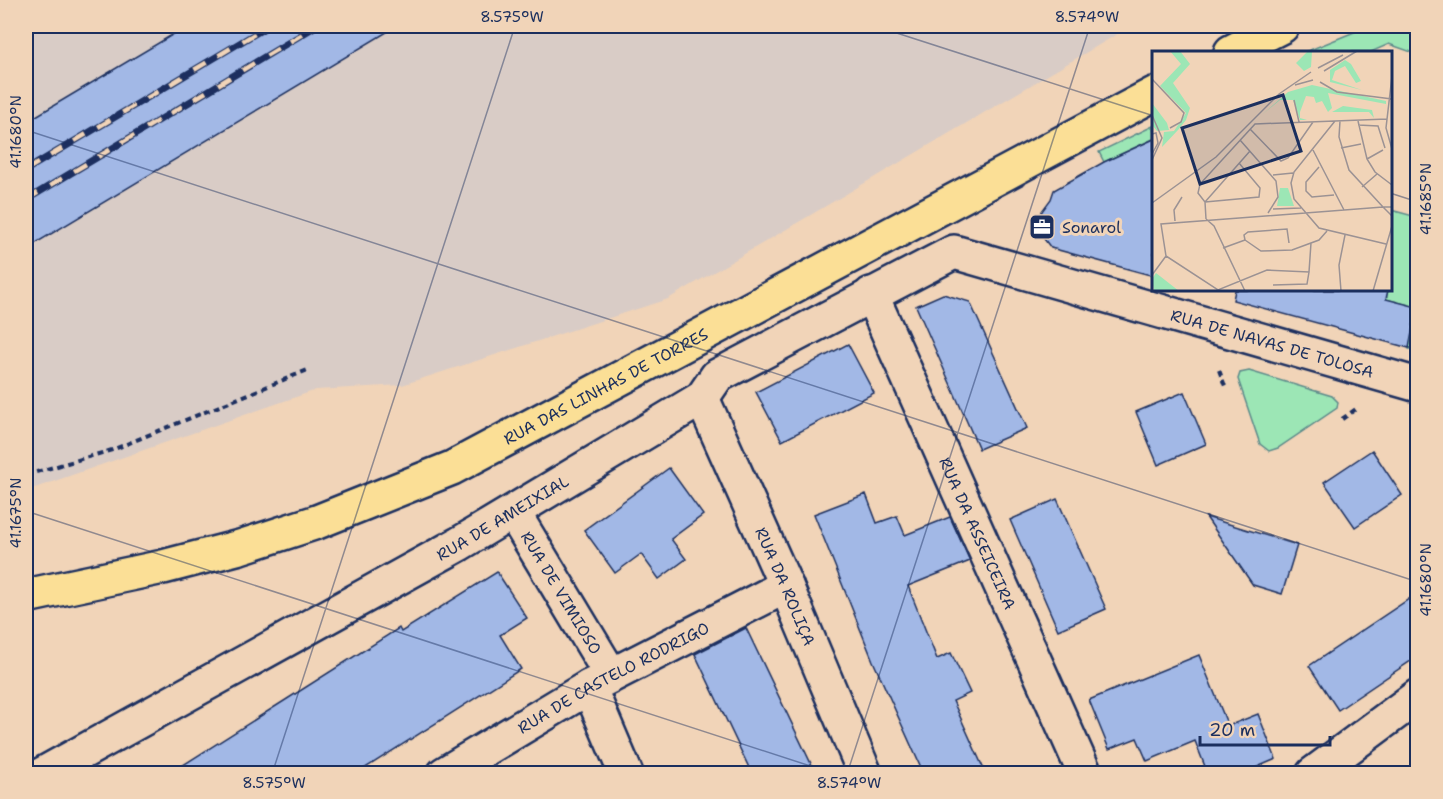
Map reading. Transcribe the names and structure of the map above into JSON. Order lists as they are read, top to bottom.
{
  "streets": {
    "main road": ["RUA DAS LINHAS DE TORRES"],
    "street": [
      "RUA DE NAVAS DE TOLOSA",
      "RUA DE AMEIXIAL",
      "RUA DA ASSEICEIRA",
      "RUA DA ROLIÇA",
      "RUA DE VIMIOSO",
      "RUA DE CASTELO RODRIGO"
    ]
  },
  "crossings": [
    ["RUA DE NAVAS DE TOLOSA", "RUA DE AMEIXIAL"],
    ["RUA DE AMEIXIAL", "RUA DA ASSEICEIRA"],
    ["RUA DE AMEIXIAL", "RUA DA ROLIÇA"],
    ["RUA DE AMEIXIAL", "RUA DE VIMIOSO"],
    ["RUA DA ROLIÇA", "RUA DE CASTELO RODRIGO"],
    ["RUA DE VIMIOSO", "RUA DE CASTELO RODRIGO"]
  ],
  "places": {
    "office": ["Sonarol"]
  },
  "scale_bar": "20 m",
  "coordinates": [
    "8.575°W",
    "8.574°W",
    "41.1680°N",
    "41.1685°N",
    "41.1675°N"
  ]
}
